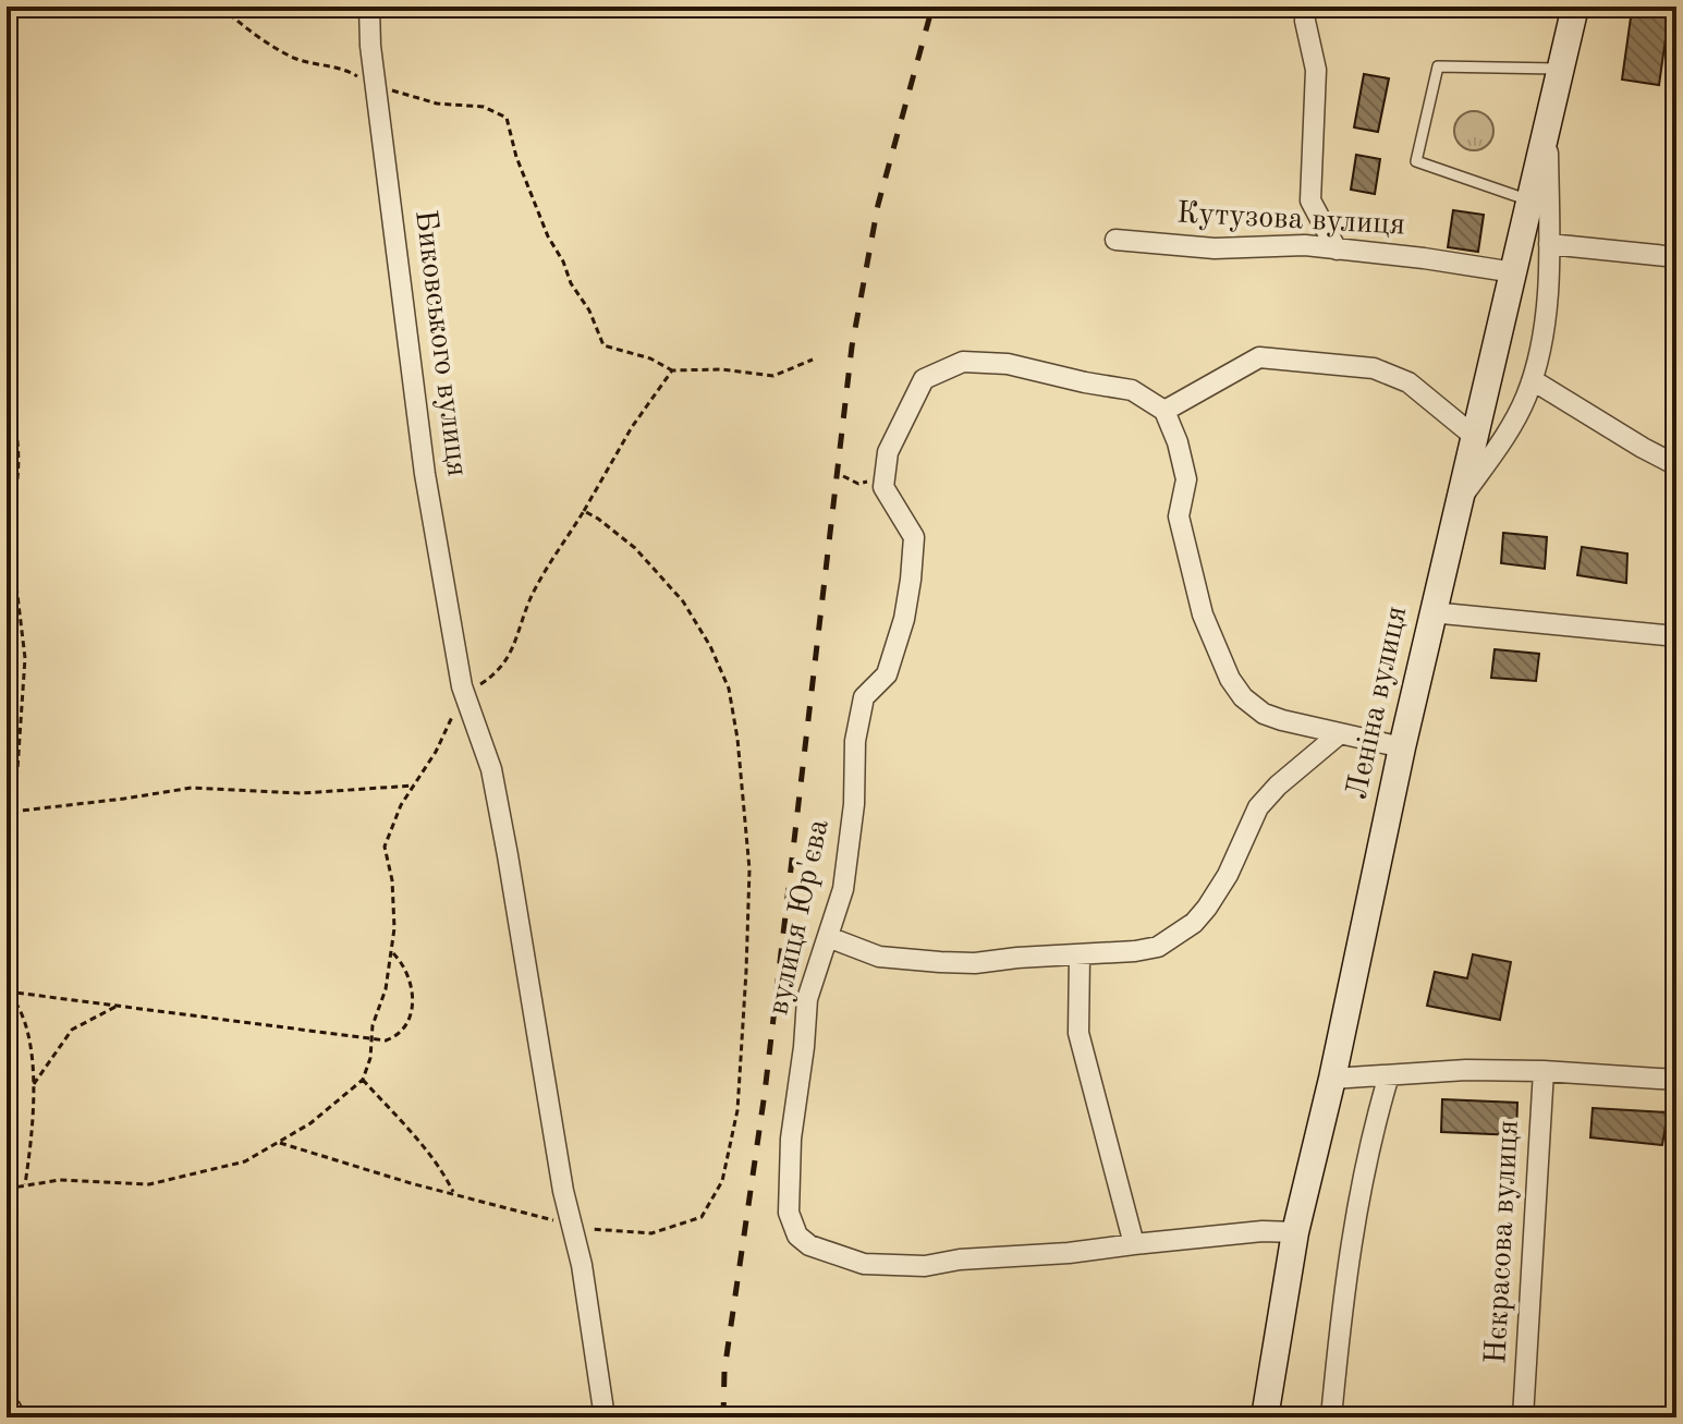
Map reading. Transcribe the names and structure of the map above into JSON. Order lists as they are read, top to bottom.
{
  "streets": {
    "main road": ["Леніна вулиця"],
    "street": [
      "Кутузова вулиця",
      "Биковського вулиця",
      "вулиця Юр'єва",
      "Нєкрасова вулиця"
    ]
  },
  "crossings": [
    ["Кутузова вулиця", "Леніна вулиця"]
  ]
}
